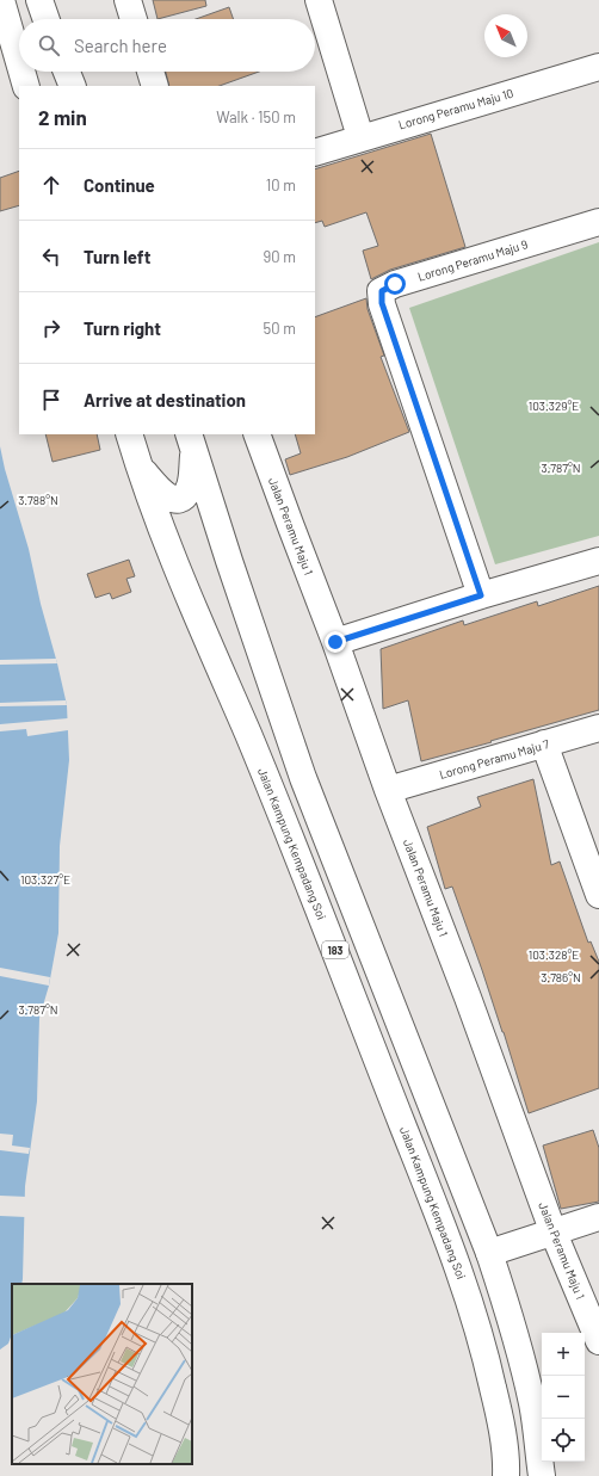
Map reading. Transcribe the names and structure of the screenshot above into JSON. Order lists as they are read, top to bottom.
{
  "streets": {
    "main road": [
      "Lorong Peramu Maju 10",
      "Lorong Peramu Maju 9",
      "Jalan Peramu Maju 1",
      "Lorong Peramu Maju 7",
      "Jalan Kampung Kempadang Soi",
      "183"
    ]
  },
  "crossings": [
    ["Jalan Peramu Maju 1", "Lorong Peramu Maju 7"]
  ],
  "north": "top left",
  "page": {
    "search": "Search here",
    "heading": ["2 min", "Walk · 150 m"],
    "list": [
      ["Continue", "10 m"],
      ["Turn left", "90 m"],
      ["Turn right", "50 m"],
      "Arrive at destination"
    ],
    "map_buttons": ["+", "−"]
  },
  "coordinates": [
    "103.329°E",
    "3.787°N",
    "3.788°N",
    "103.327°E",
    "103.328°E",
    "3.786°N"
  ]
}
